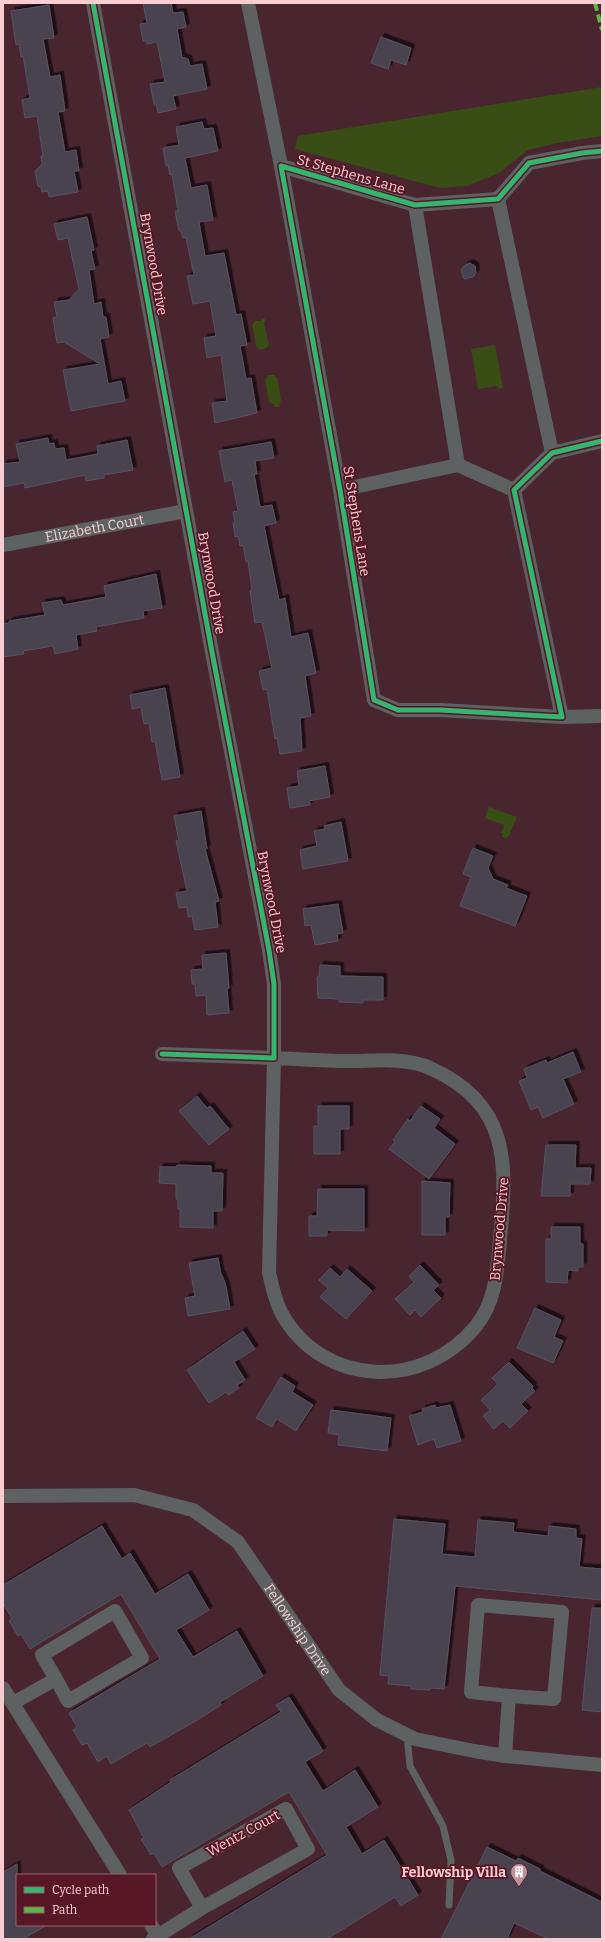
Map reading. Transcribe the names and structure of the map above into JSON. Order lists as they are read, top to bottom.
{
  "streets": {
    "street": [
      "St Stephens Lane",
      "Brynwood Drive",
      "Elizabeth Court",
      "Fellowship Drive",
      "Wentz Court"
    ]
  },
  "crossings": [
    ["Brynwood Drive", "Elizabeth Court"]
  ],
  "places": {
    "building": ["Fellowship Villa"]
  },
  "legend": ["Cycle path", "Path"]
}
